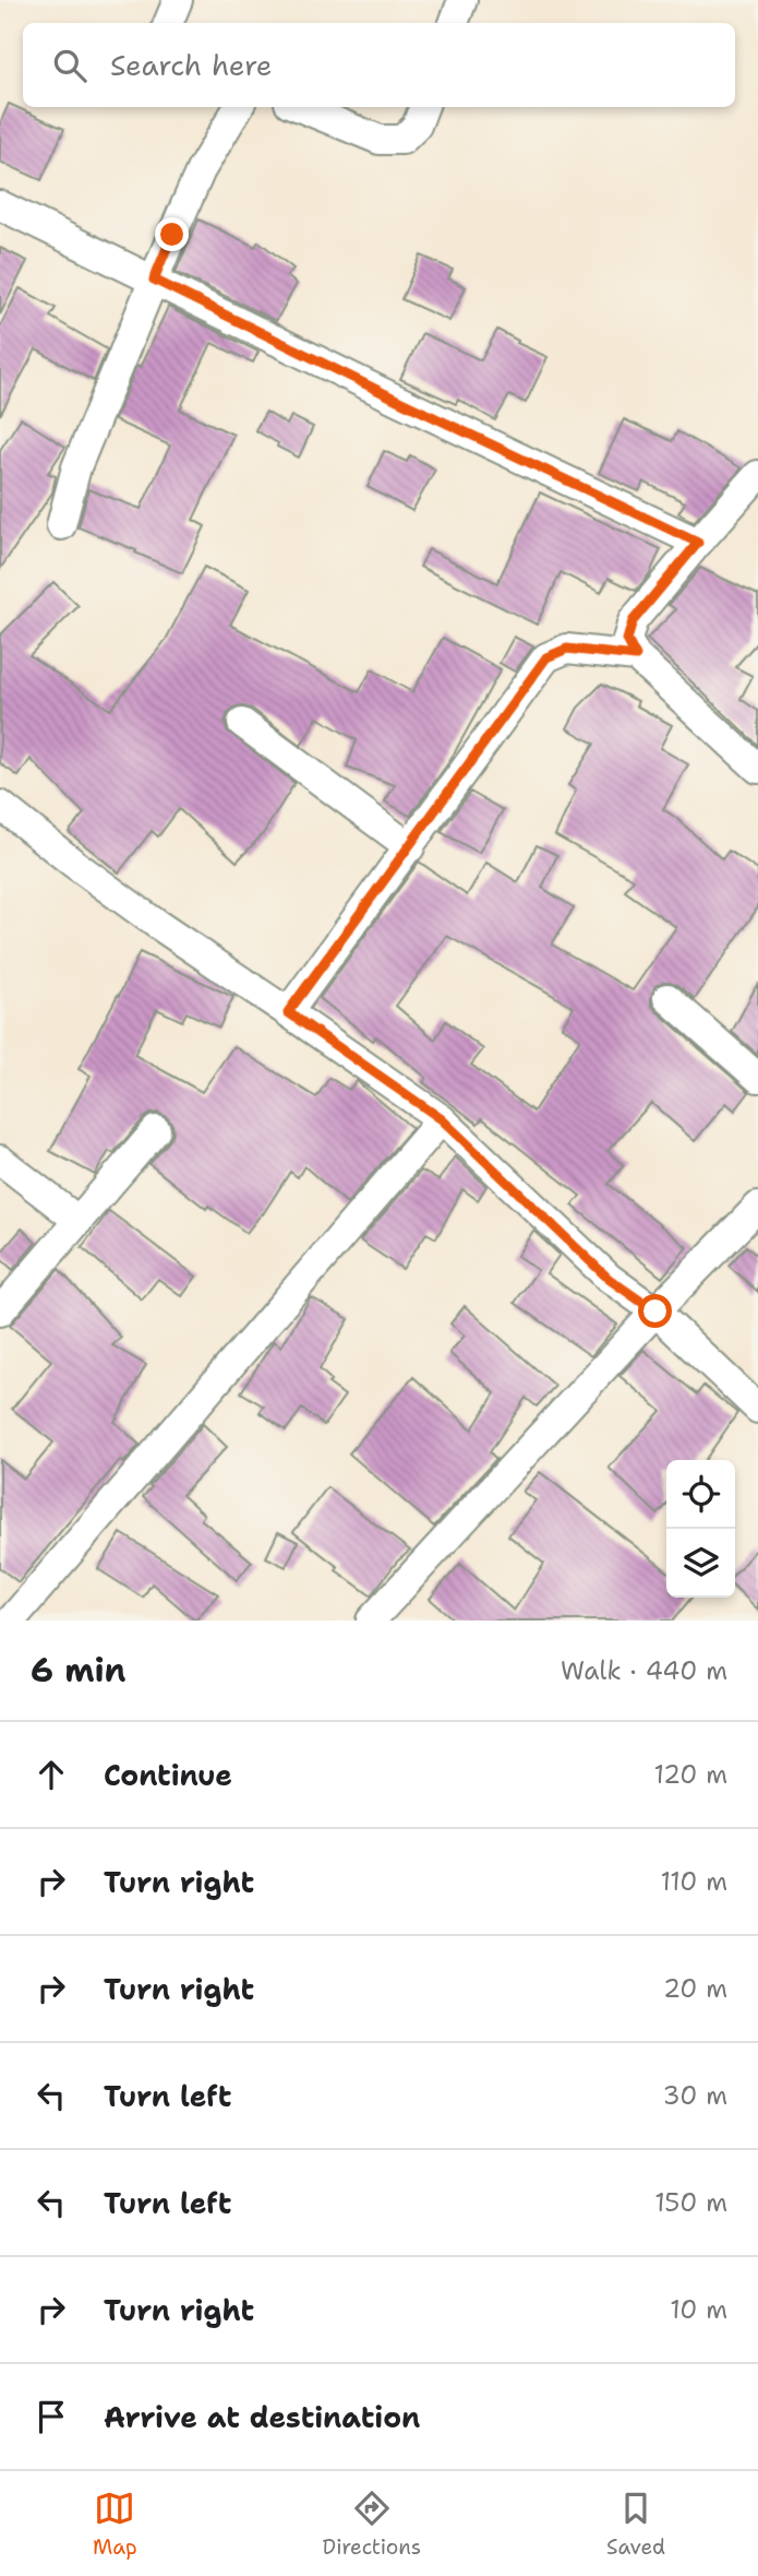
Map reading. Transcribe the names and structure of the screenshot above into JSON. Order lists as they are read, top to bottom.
{
  "page": {
    "search": "Search here",
    "heading": ["6 min", "Walk · 440 m"],
    "list": [
      ["Continue", "120 m"],
      ["Turn right", "110 m"],
      ["Turn right", "20 m"],
      ["Turn left", "30 m"],
      ["Turn left", "150 m"],
      ["Turn right", "10 m"],
      "Arrive at destination"
    ],
    "nav": ["Map", "Directions", "Saved"]
  }
}
